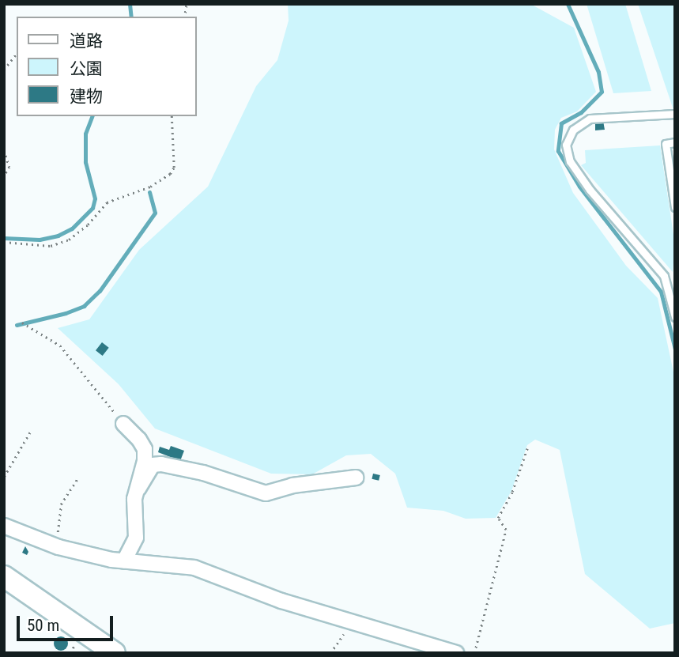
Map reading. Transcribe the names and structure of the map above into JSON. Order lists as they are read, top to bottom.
{
  "legend": ["道路", "公園", "建物"],
  "scale_bar": "50 m"
}
